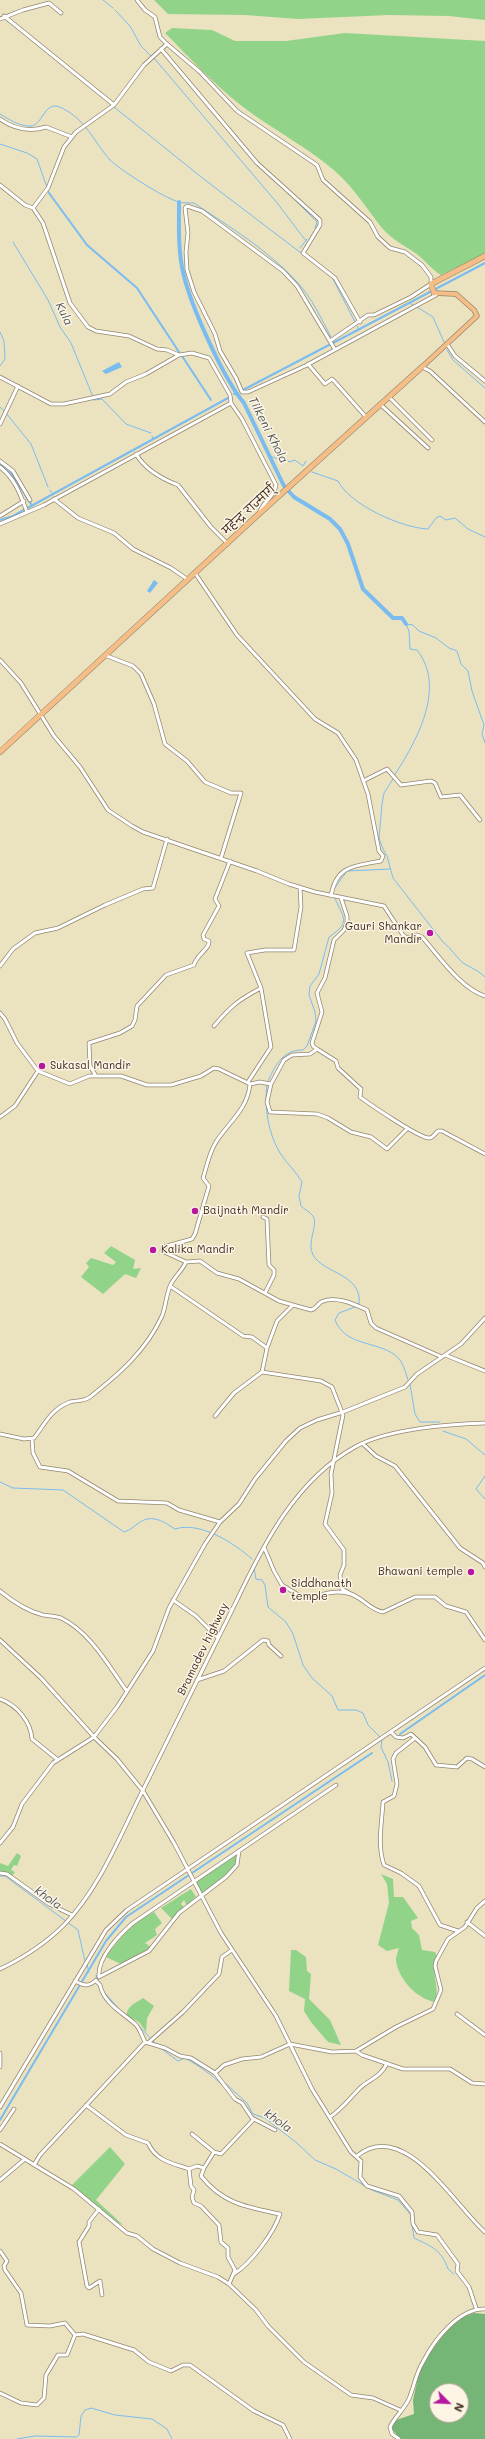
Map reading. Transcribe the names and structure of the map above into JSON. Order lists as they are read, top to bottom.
{
  "streets": {
    "highway": ["महेन्द्र राज्मार्ग्"],
    "street": ["Bramadev highway"]
  },
  "water": ["Kula", "Tilkeni Khola", "khola"],
  "places": [
    "Gauri Shankar Mandir",
    "Sukasal Mandir",
    "Baijnath Mandir",
    "Kalika Mandir",
    "Bhawani temple",
    "Siddhanath temple"
  ],
  "north": "bottom right"
}
